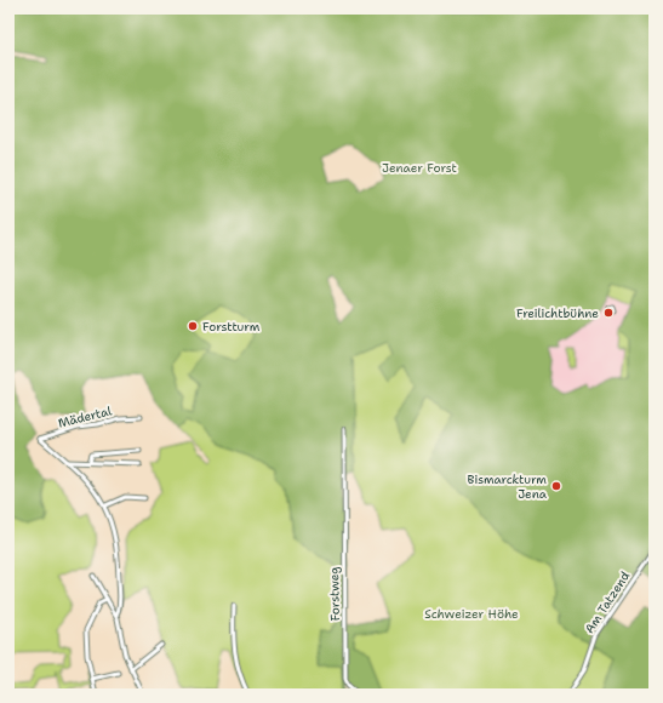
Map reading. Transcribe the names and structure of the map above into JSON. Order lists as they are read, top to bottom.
{
  "streets": {
    "street": ["Mädertal", "Forstweg", "Am Tatzend"]
  },
  "parks": ["Jenaer Forst", "Schweizer Höhe"],
  "places": ["Freilichtbühne", "Forstturm", "Bismarckturm Jena"]
}
